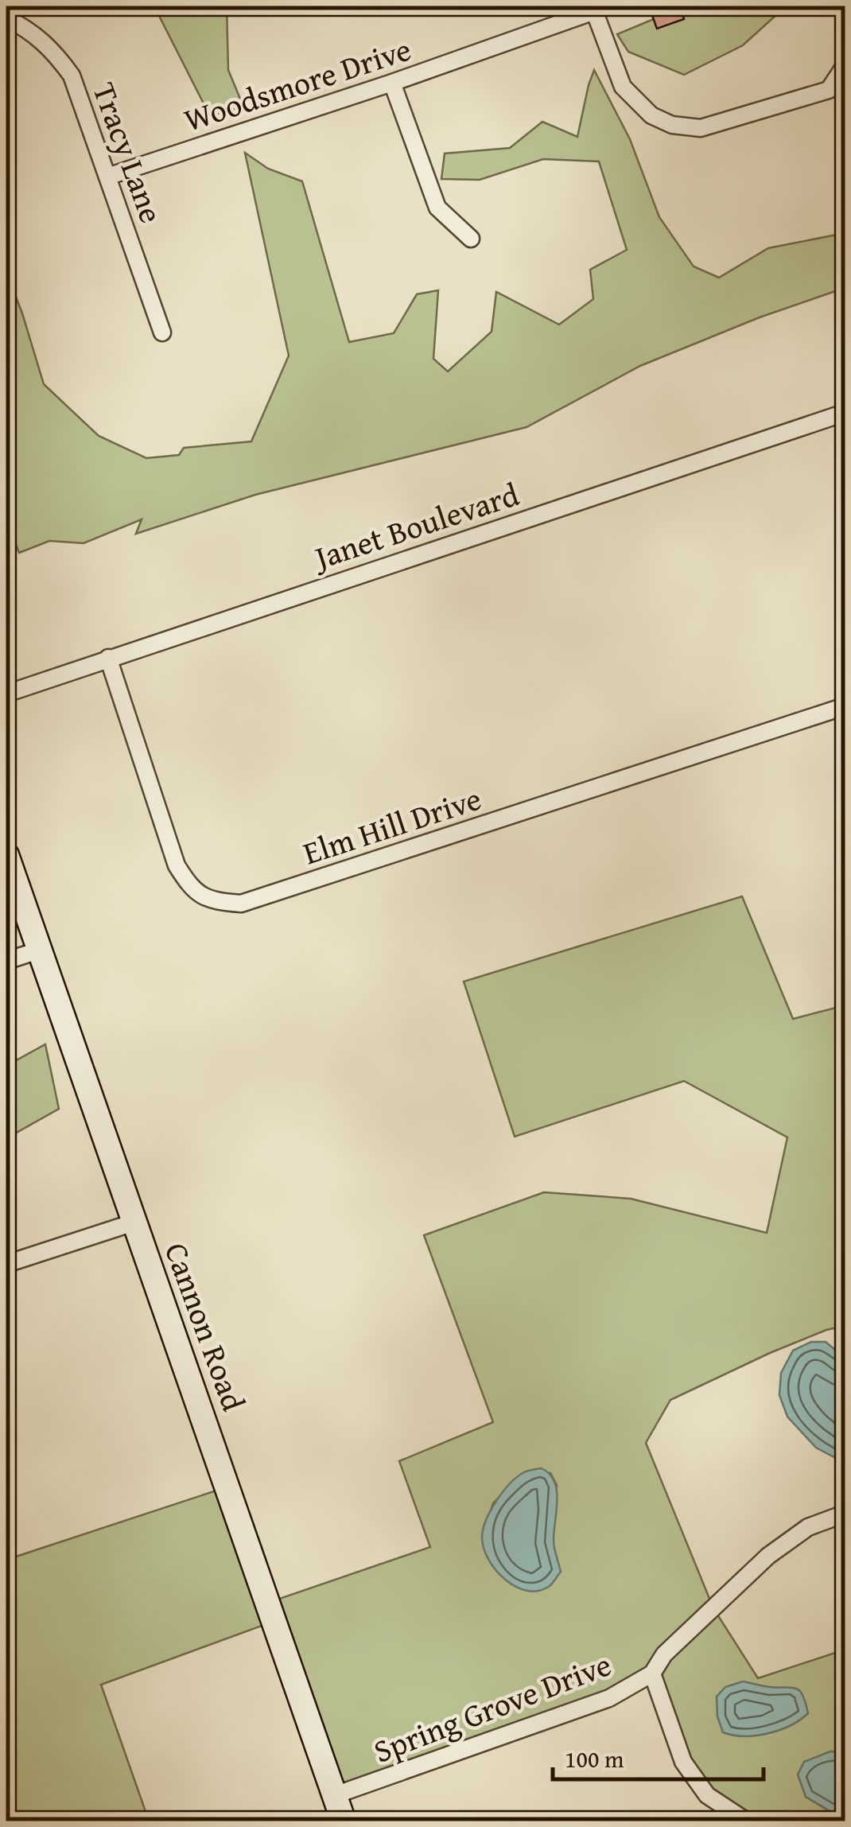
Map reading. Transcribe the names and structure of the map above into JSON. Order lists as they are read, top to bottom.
{
  "streets": {
    "main road": ["Cannon Road"],
    "street": [
      "Woodsmore Drive",
      "Tracy Lane",
      "Janet Boulevard",
      "Elm Hill Drive",
      "Spring Grove Drive"
    ]
  },
  "crossings": [
    ["Woodsmore Drive", "Tracy Lane"],
    ["Janet Boulevard", "Elm Hill Drive"],
    ["Cannon Road", "Spring Grove Drive"]
  ],
  "scale_bar": "100 m"
}
